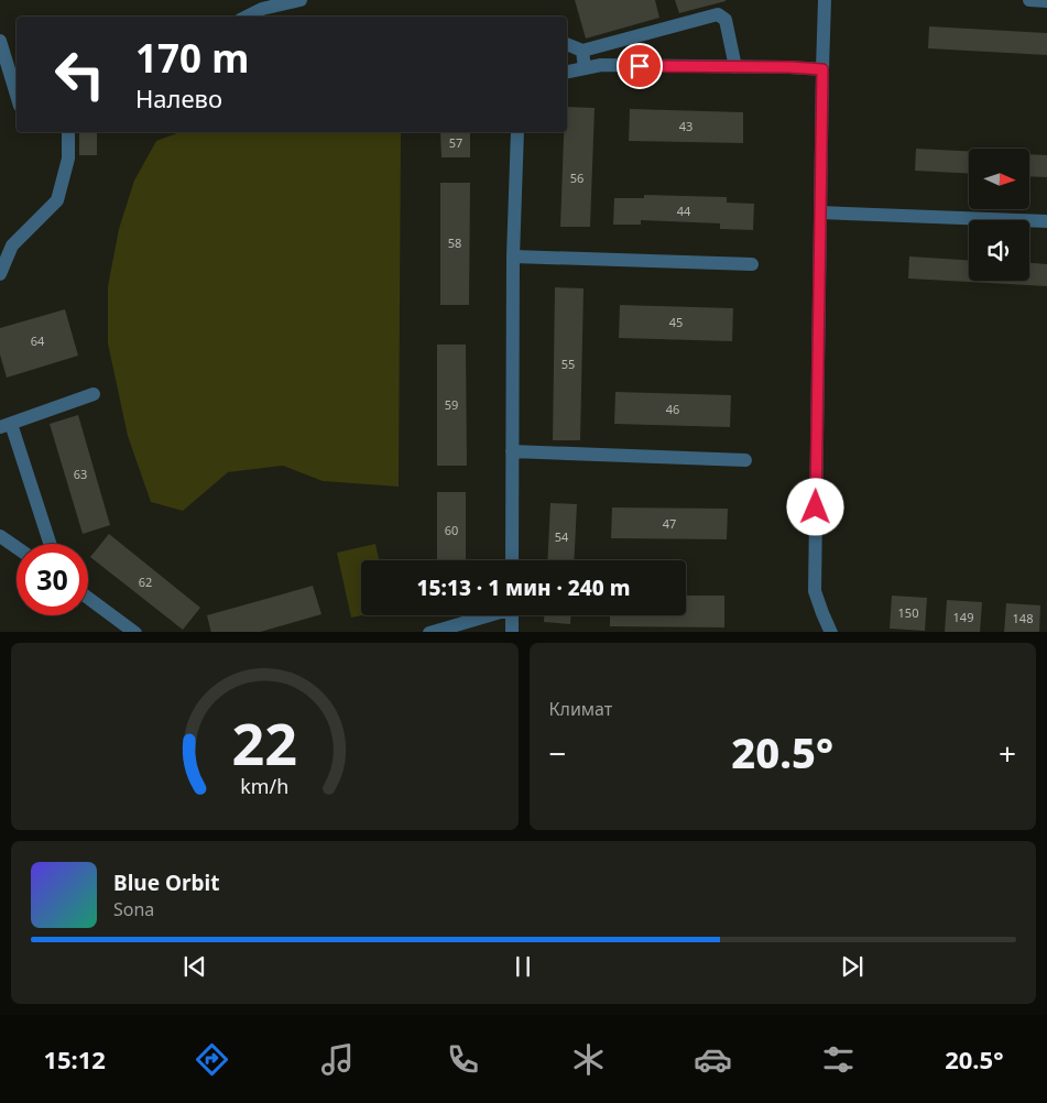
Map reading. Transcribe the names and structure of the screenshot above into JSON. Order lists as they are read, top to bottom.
{
  "house_numbers": [
    "43",
    "57",
    "56",
    "44",
    "58",
    "45",
    "64",
    "55",
    "59",
    "46",
    "63",
    "47",
    "60",
    "54",
    "62",
    "150",
    "149",
    "148"
  ],
  "north": "right",
  "page": {
    "turn": ["170 m", "Налево"],
    "limit": "30",
    "trip": "15:13 · 1 мин · 240 m",
    "tile": "Климат",
    "heat": ["−", "20.5°", "+"],
    "song": ["Blue Orbit", "Sona"],
    "tabs": ["15:12", "20.5°"],
    "gauge": ["22", "km/h"]
  }
}
